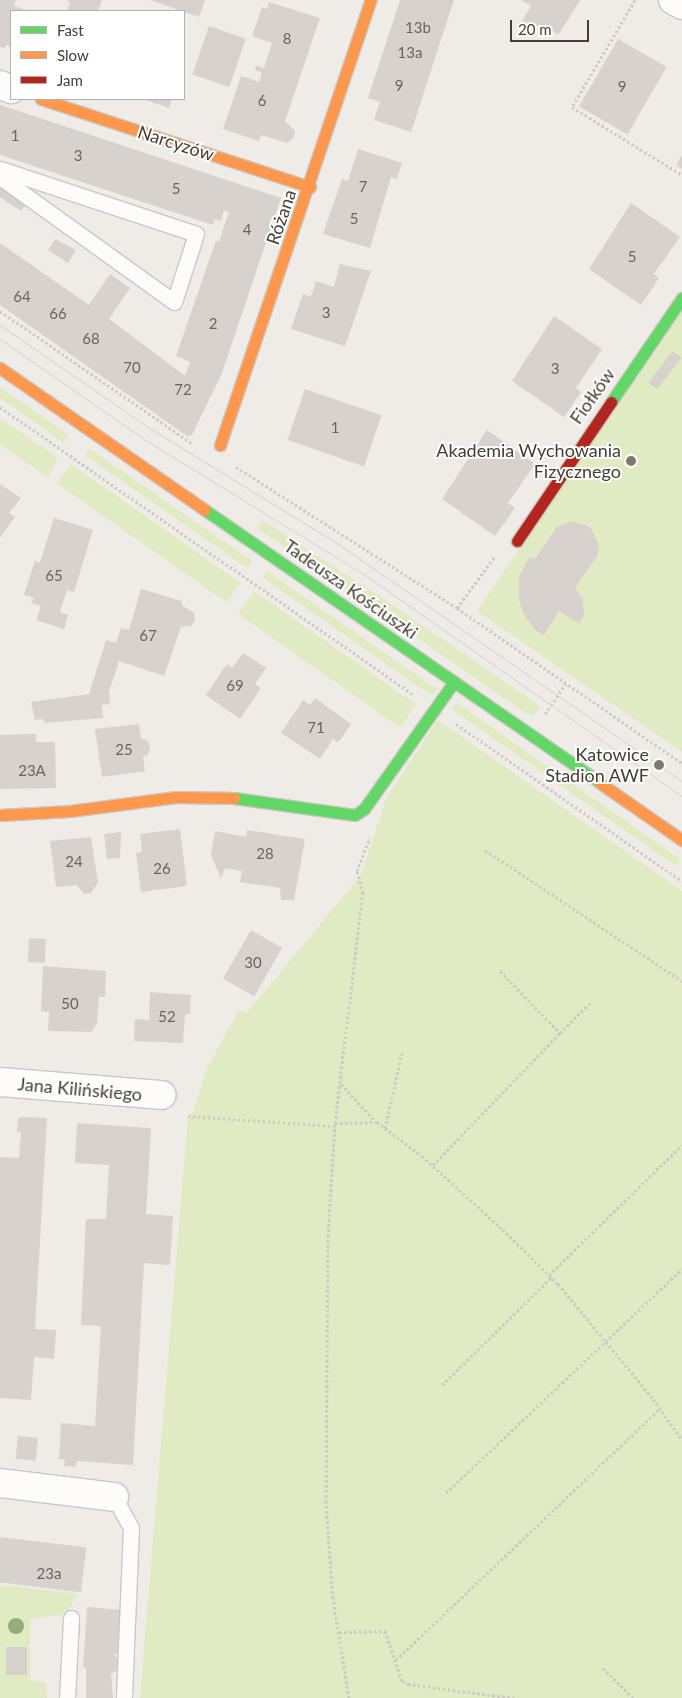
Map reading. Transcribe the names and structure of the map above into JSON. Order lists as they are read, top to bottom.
{
  "streets": {
    "street": [
      "Narcyzów",
      "Różana",
      "Fiołków",
      "Tadeusza Kościuszki",
      "Jana Kilińskiego"
    ]
  },
  "crossings": [
    ["Narcyzów", "Różana"]
  ],
  "places": ["Akademia Wychowania Fizycznego", "Katowice Stadion AWF"],
  "house_numbers": [
    "13b",
    "8",
    "13a",
    "9",
    "9",
    "6",
    "1",
    "3",
    "7",
    "5",
    "5",
    "4",
    "5",
    "64",
    "3",
    "66",
    "2",
    "68",
    "70",
    "3",
    "72",
    "1",
    "65",
    "67",
    "69",
    "71",
    "25",
    "23A",
    "28",
    "24",
    "26",
    "30",
    "50",
    "52",
    "23a"
  ],
  "legend": ["Fast", "Slow", "Jam"],
  "scale_bar": "20 m"
}
